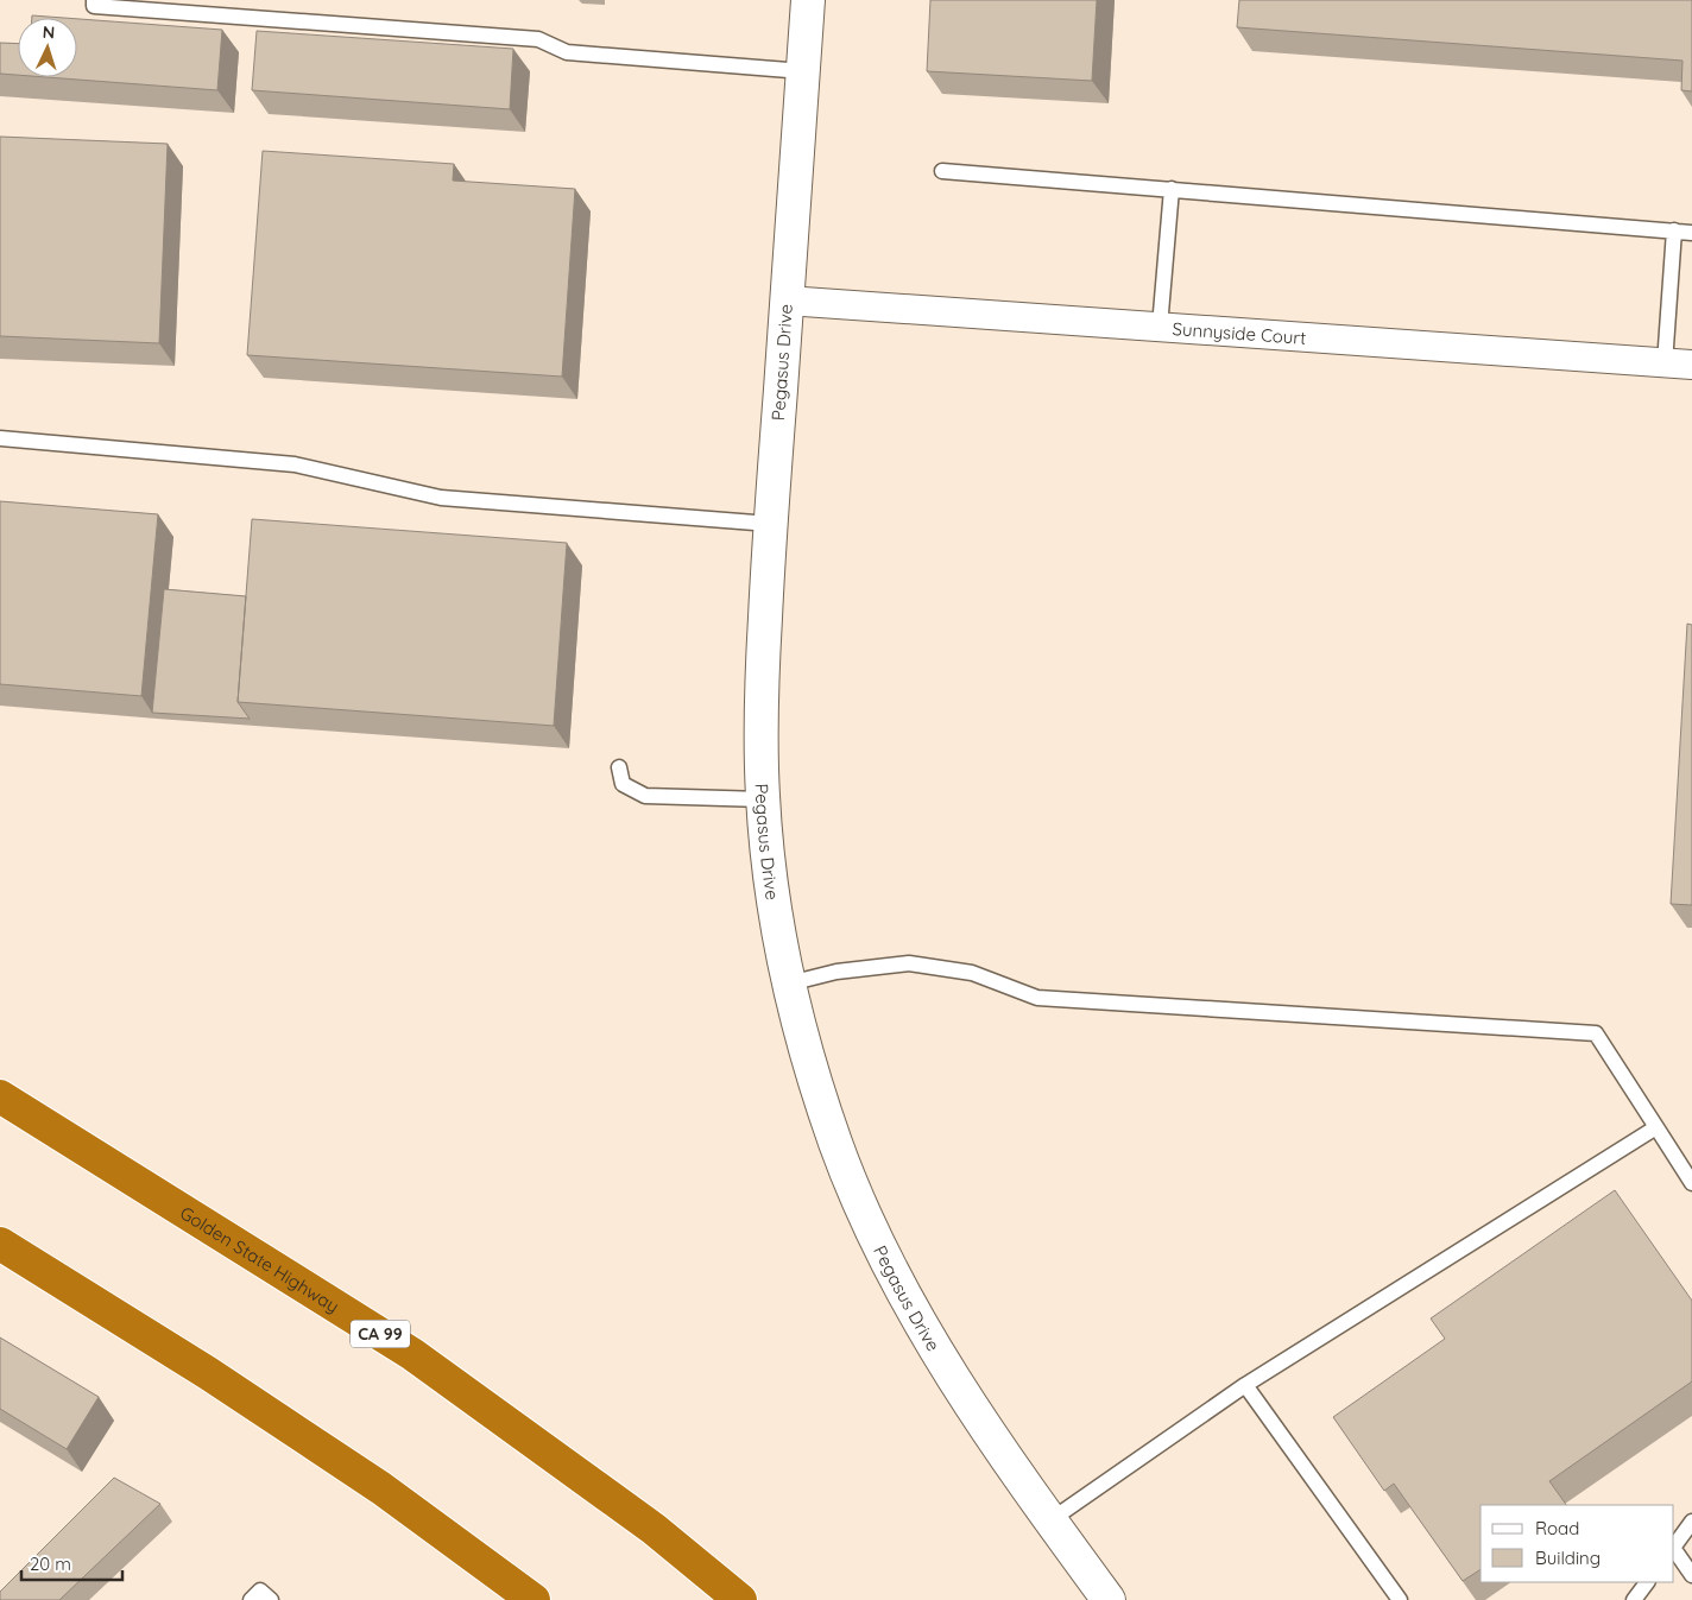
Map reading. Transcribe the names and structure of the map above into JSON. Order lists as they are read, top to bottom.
{
  "streets": {
    "highway": ["Golden State Highway", "CA 99"],
    "street": ["Sunnyside Court", "Pegasus Drive"]
  },
  "crossings": [
    ["Sunnyside Court", "Pegasus Drive"]
  ],
  "legend": ["Road", "Building"],
  "scale_bar": "20 m",
  "north": "top"
}
